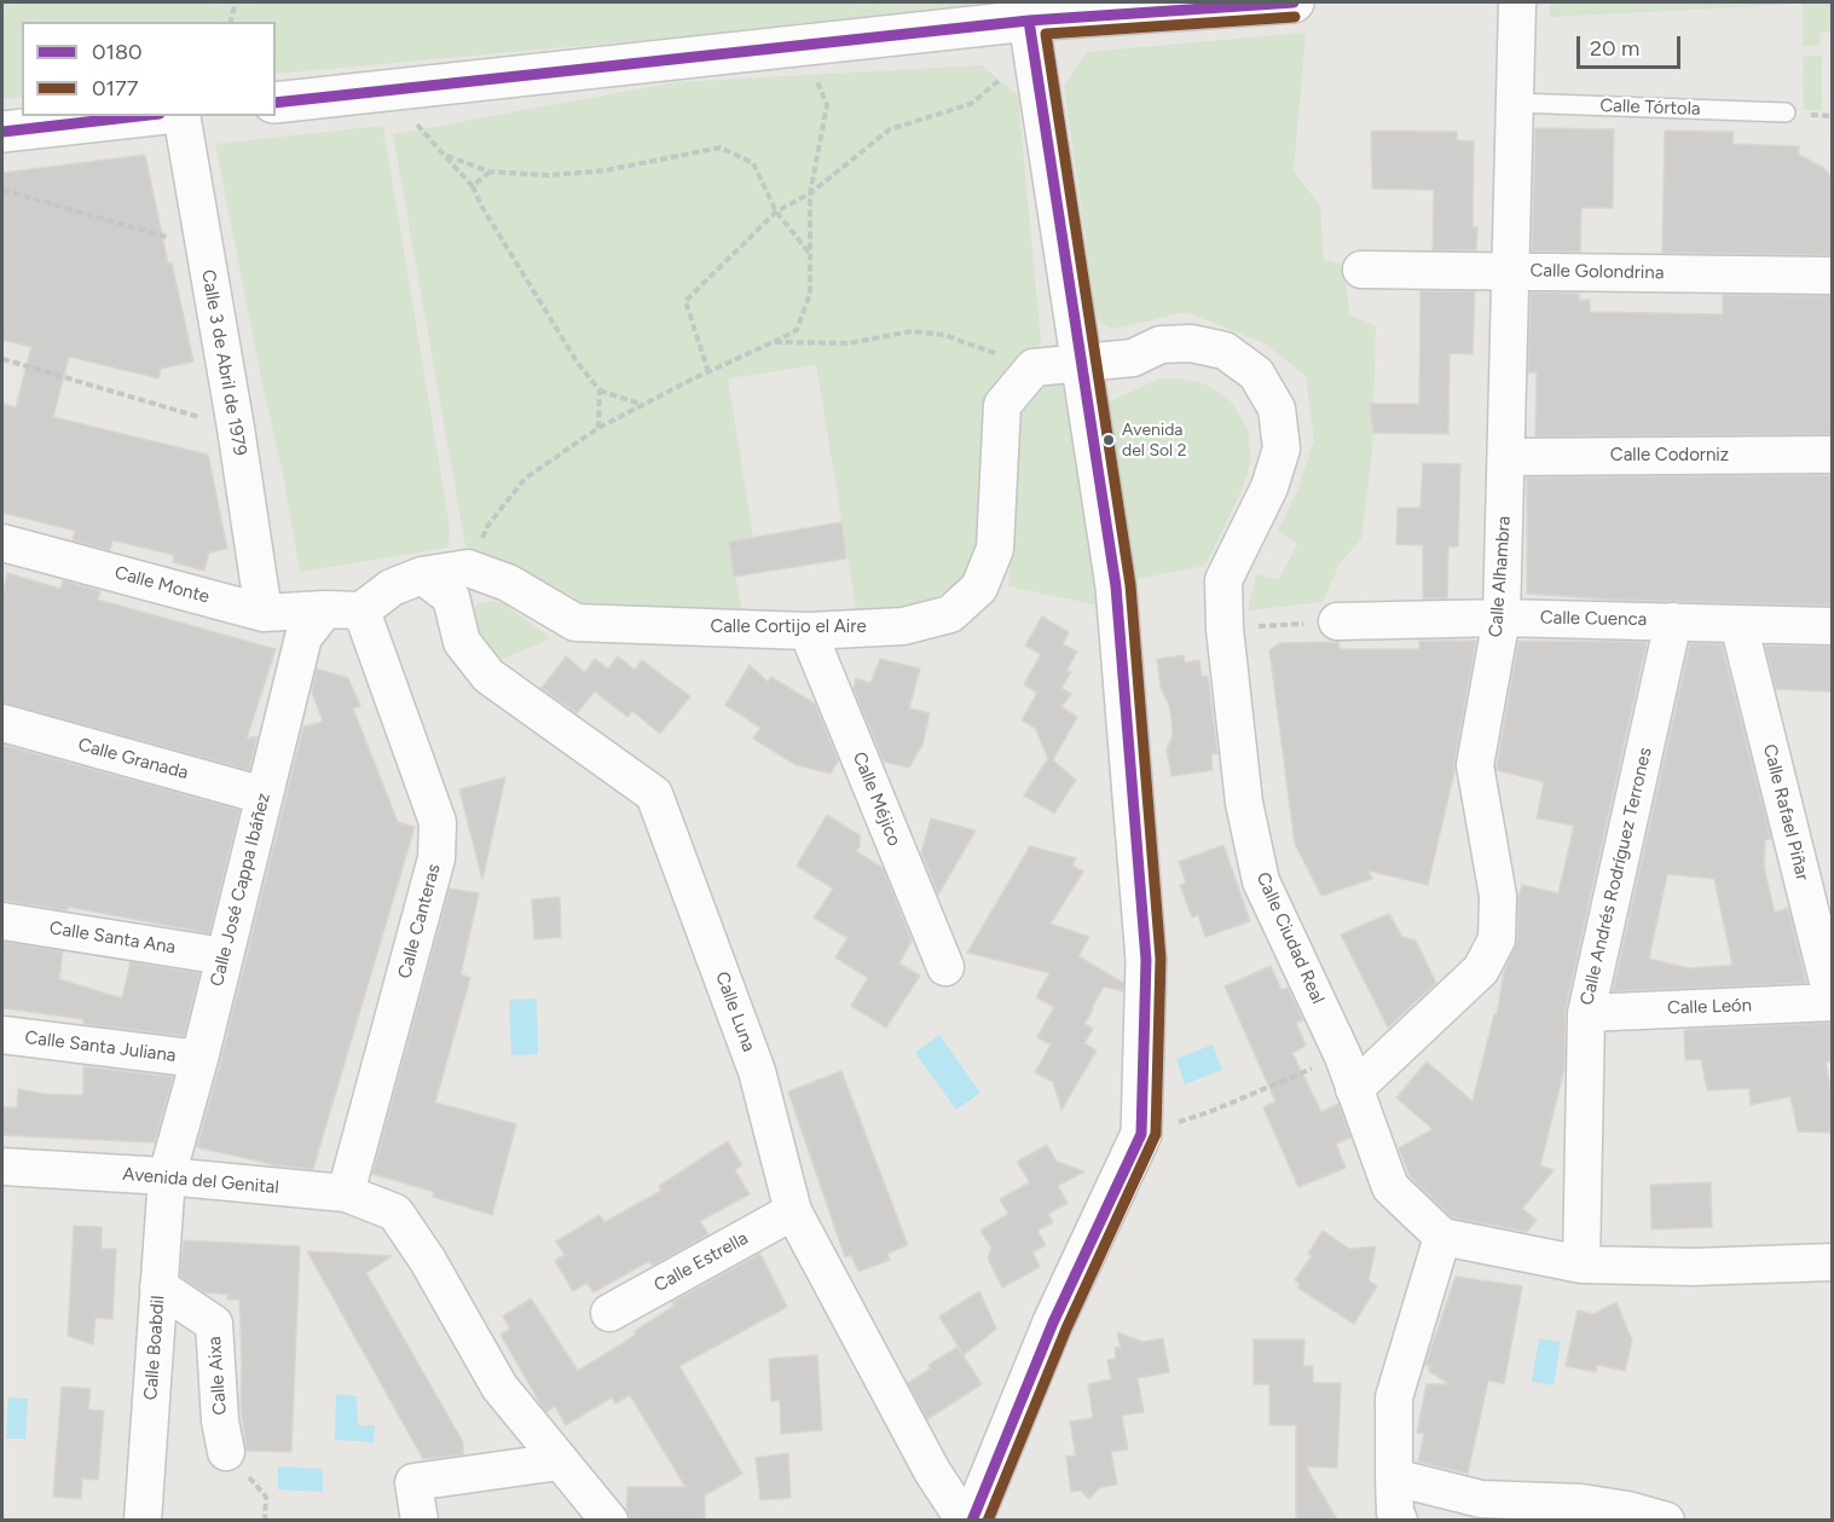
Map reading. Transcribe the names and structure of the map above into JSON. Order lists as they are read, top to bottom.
{
  "streets": {
    "street": [
      "Calle Golondrina",
      "Calle 3 de Abril de 1979",
      "Calle Codorniz",
      "Calle Alhambra",
      "Calle Monte",
      "Calle Cuenca",
      "Calle Cortijo el Aire",
      "Calle Granada",
      "Calle Méjico",
      "Calle Rafael Piñar",
      "Calle Andrés Rodríguez Terrones",
      "Calle José Cappa Ibáñez",
      "Calle Canteras",
      "Calle Santa Ana",
      "Calle Ciudad Real",
      "Calle León",
      "Calle Luna",
      "Calle Santa Juliana",
      "Avenida del Genital",
      "Calle Estrella",
      "Calle Boabdil",
      "Calle Aixa"
    ],
    "lane": ["Calle Tórtola"]
  },
  "crossings": [
    ["Calle Tórtola", "Calle Alhambra"],
    ["Calle Golondrina", "Calle Alhambra"],
    ["Calle 3 de Abril de 1979", "Calle Monte"],
    ["Calle Codorniz", "Calle Alhambra"],
    ["Calle Alhambra", "Calle Cuenca"],
    ["Calle Alhambra", "Calle Ciudad Real"],
    ["Calle Monte", "Calle José Cappa Ibáñez"],
    ["Calle Cuenca", "Calle Rafael Piñar"],
    ["Calle Cuenca", "Calle Andrés Rodríguez Terrones"],
    ["Calle Cortijo el Aire", "Calle Méjico"],
    ["Calle Cortijo el Aire", "Calle Canteras"],
    ["Calle Cortijo el Aire", "Calle Luna"],
    ["Calle Granada", "Calle José Cappa Ibáñez"],
    ["Calle Rafael Piñar", "Calle León"],
    ["Calle Andrés Rodríguez Terrones", "Calle León"],
    ["Calle José Cappa Ibáñez", "Calle Santa Ana"],
    ["Calle José Cappa Ibáñez", "Calle Santa Juliana"],
    ["Calle José Cappa Ibáñez", "Avenida del Genital"],
    ["Calle José Cappa Ibáñez", "Calle Boabdil"],
    ["Calle Canteras", "Avenida del Genital"],
    ["Calle Luna", "Calle Estrella"],
    ["Avenida del Genital", "Calle Boabdil"],
    ["Calle Boabdil", "Calle Aixa"]
  ],
  "places": ["Avenida del Sol 2"],
  "lines": ["transit line 0180", "transit line 0177"],
  "legend": ["0180", "0177"],
  "scale_bar": "20 m"
}
